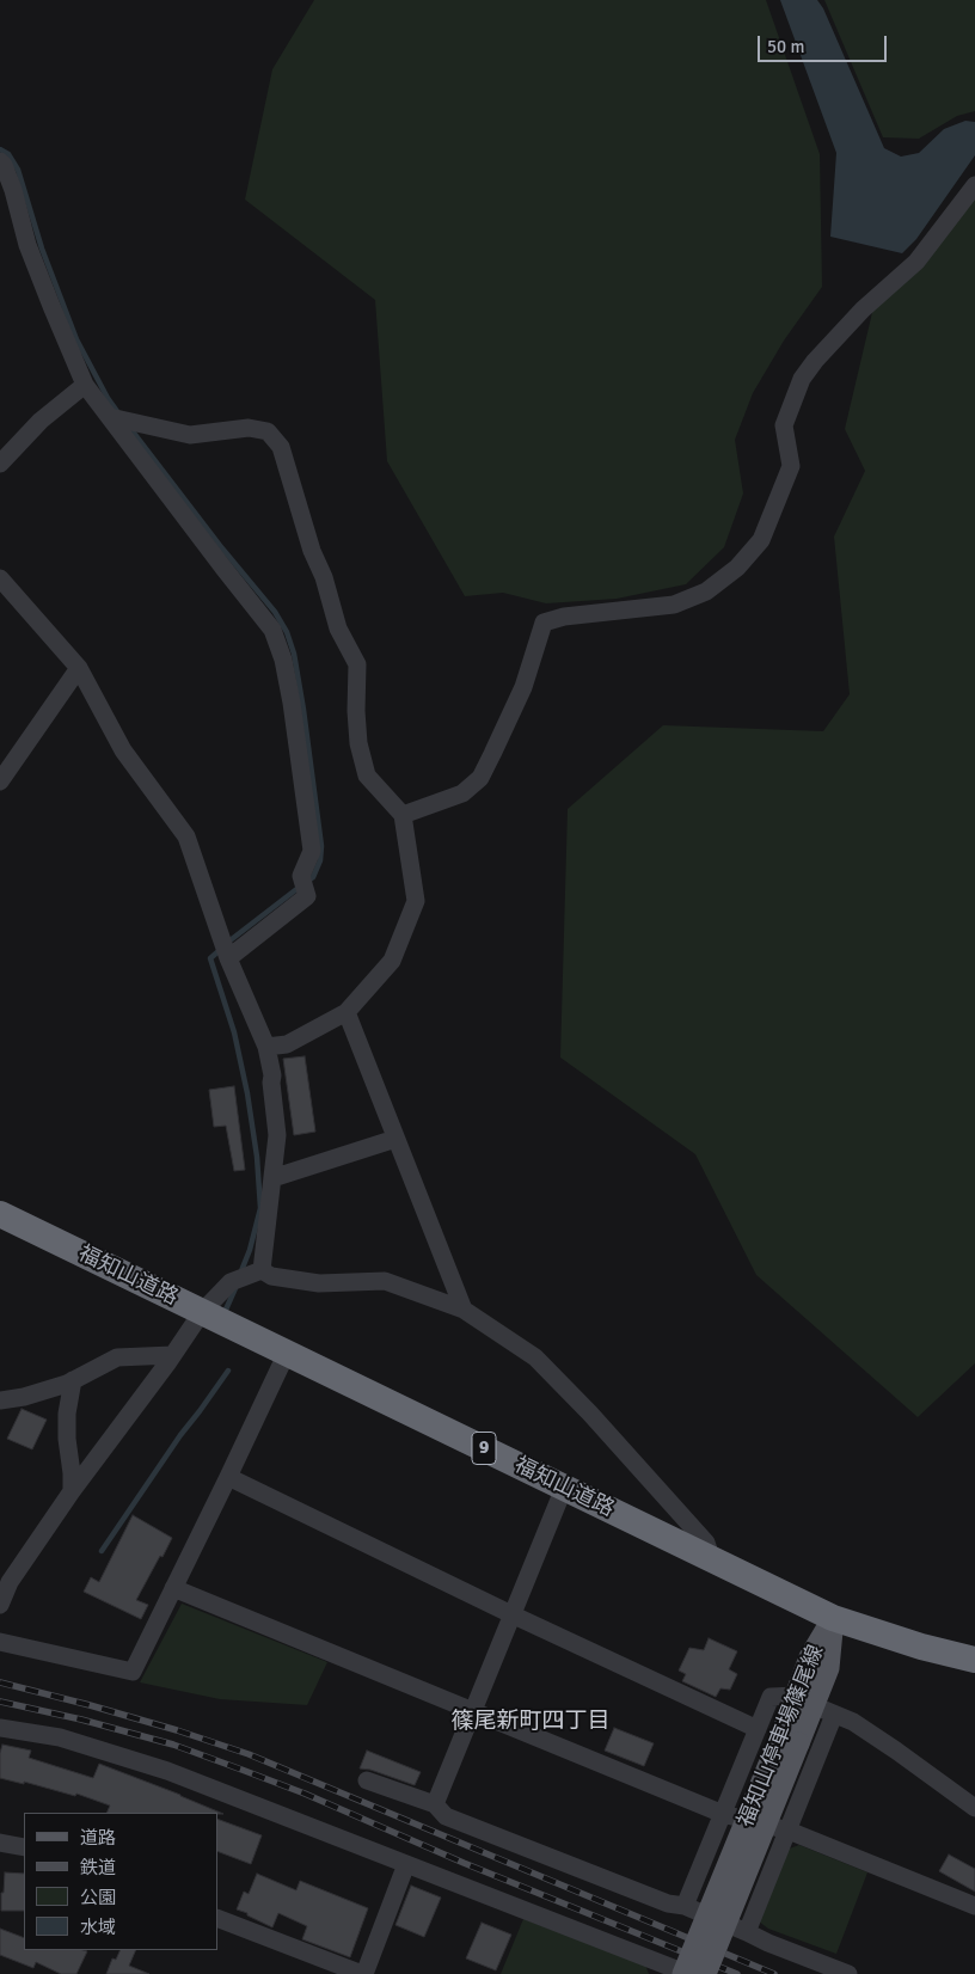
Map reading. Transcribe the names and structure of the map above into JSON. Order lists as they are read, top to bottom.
{
  "streets": {
    "highway": ["福知山道路", "9"],
    "main road": ["福知山停車場篠尾線"]
  },
  "crossings": [
    ["福知山道路", "福知山停車場篠尾線"]
  ],
  "districts": ["篠尾新町四丁目"],
  "legend": [
    "道路",
    "鉄道",
    "公園",
    "水域"
  ],
  "scale_bar": "50 m"
}
